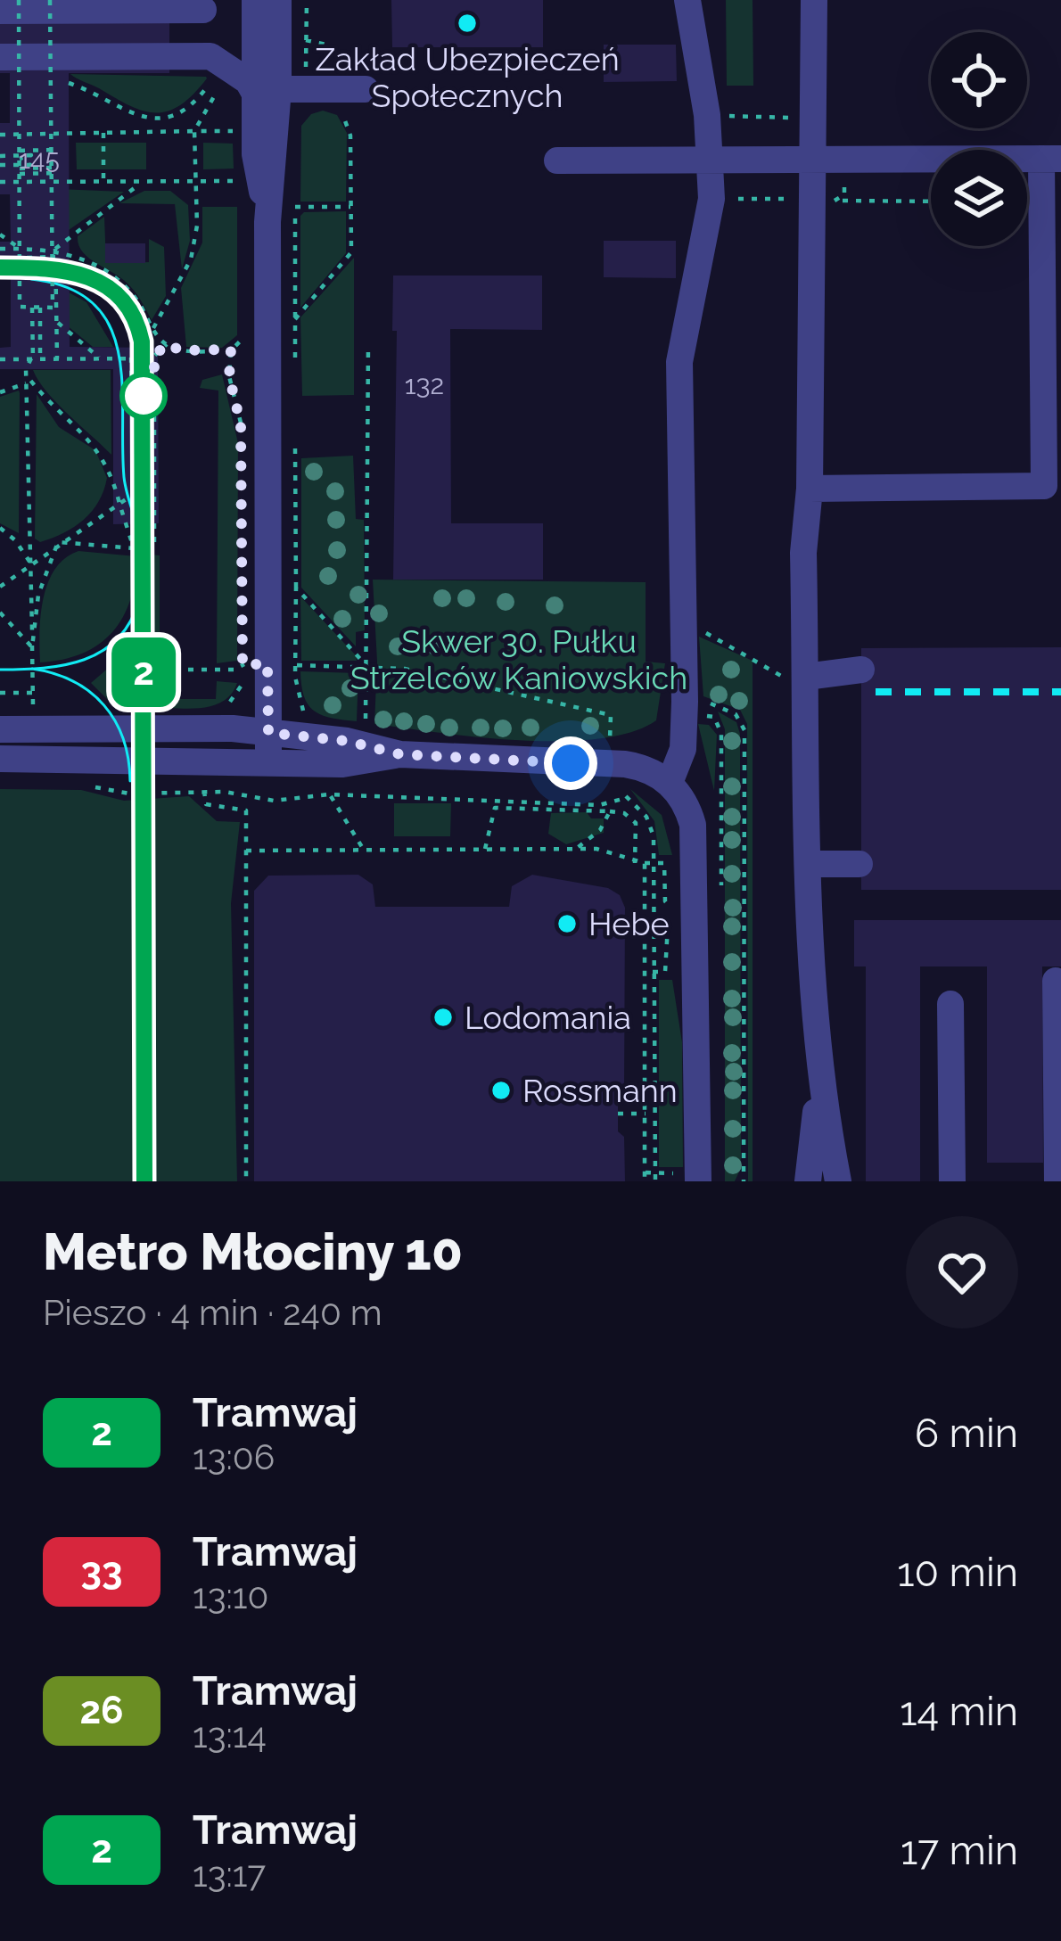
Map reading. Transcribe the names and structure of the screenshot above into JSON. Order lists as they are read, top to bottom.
{
  "parks": ["Skwer 30. Pułku Strzelców Kaniowskich"],
  "places": [
    "Zakład Ubezpieczeń Społecznych",
    "Hebe",
    "Lodomania",
    "Rossmann"
  ],
  "lines": ["tram line 2"],
  "house_numbers": ["145", "132"],
  "page": {
    "on_map": "2",
    "heading": ["Metro Młociny 10", "Pieszo · 4 min · 240 m"],
    "list": [
      {
        "mark": "2",
        "name": "Tramwaj",
        "note": "13:06",
        "value": "6 min"
      },
      {
        "mark": "33",
        "name": "Tramwaj",
        "note": "13:10",
        "value": "10 min"
      },
      {
        "mark": "26",
        "name": "Tramwaj",
        "note": "13:14",
        "value": "14 min"
      },
      {
        "mark": "2",
        "name": "Tramwaj",
        "note": "13:17",
        "value": "17 min"
      }
    ]
  }
}
